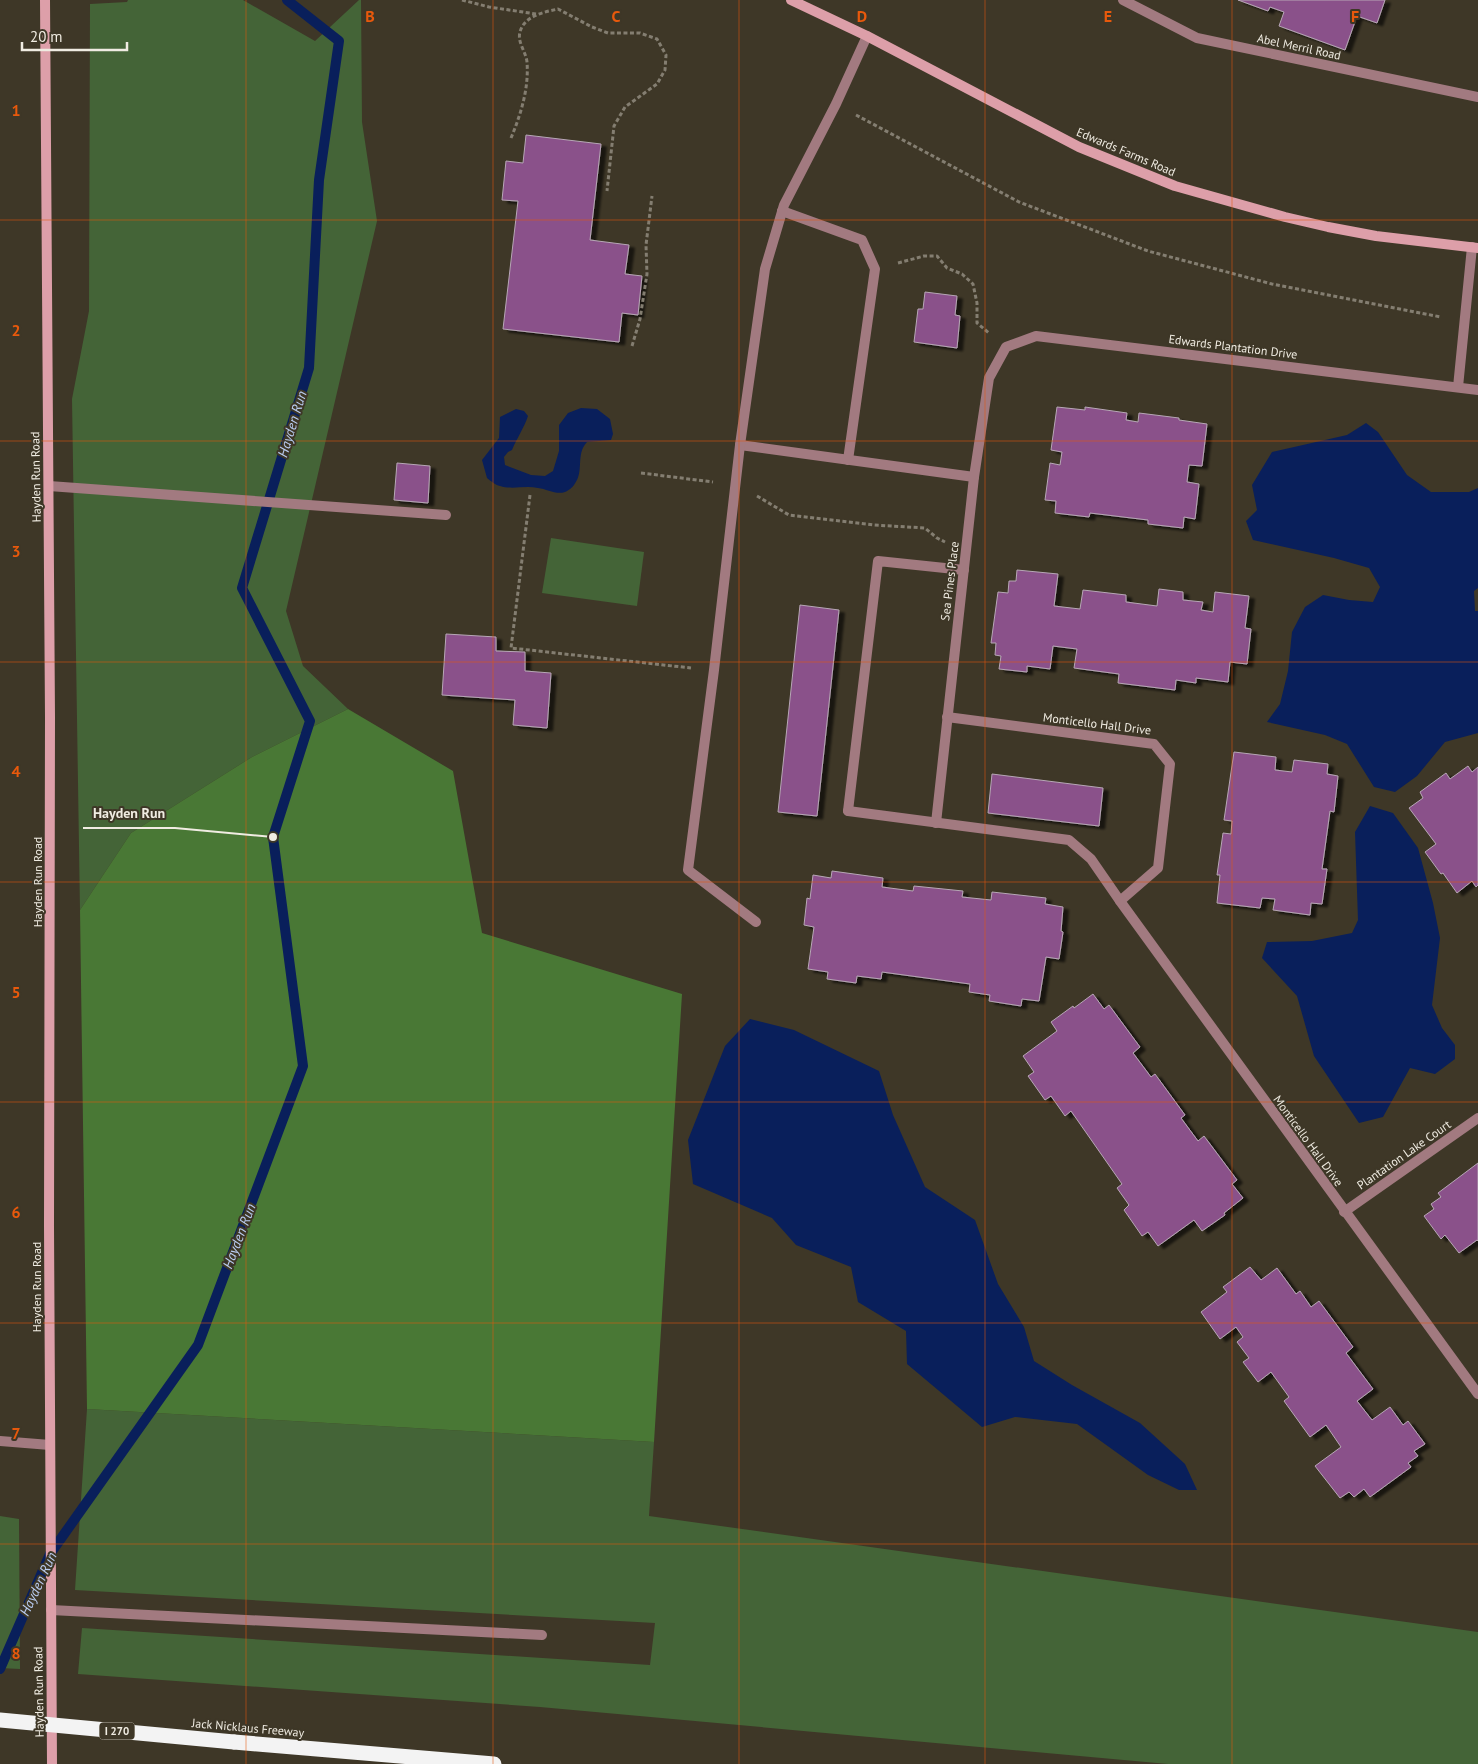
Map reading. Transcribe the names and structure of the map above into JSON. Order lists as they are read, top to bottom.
{
  "streets": {
    "highway": ["Jack Nicklaus Freeway", "I 270"],
    "main road": ["Edwards Farms Road", "Hayden Run Road"],
    "street": [
      "Abel Merril Road",
      "Edwards Plantation Drive",
      "Sea Pines Place",
      "Monticello Hall Drive",
      "Plantation Lake Court"
    ]
  },
  "crossings": [
    ["Edwards Plantation Drive", "Sea Pines Place"],
    ["Sea Pines Place", "Monticello Hall Drive"],
    ["Monticello Hall Drive", "Plantation Lake Court"]
  ],
  "water": ["Hayden Run"],
  "places": ["Hayden Run"],
  "scale_bar": "20 m",
  "grid": {
    "columns": [
      "B",
      "C",
      "D",
      "E",
      "F"
    ],
    "rows": [
      "1",
      "2",
      "3",
      "4",
      "5",
      "6",
      "7",
      "8"
    ]
  }
}
